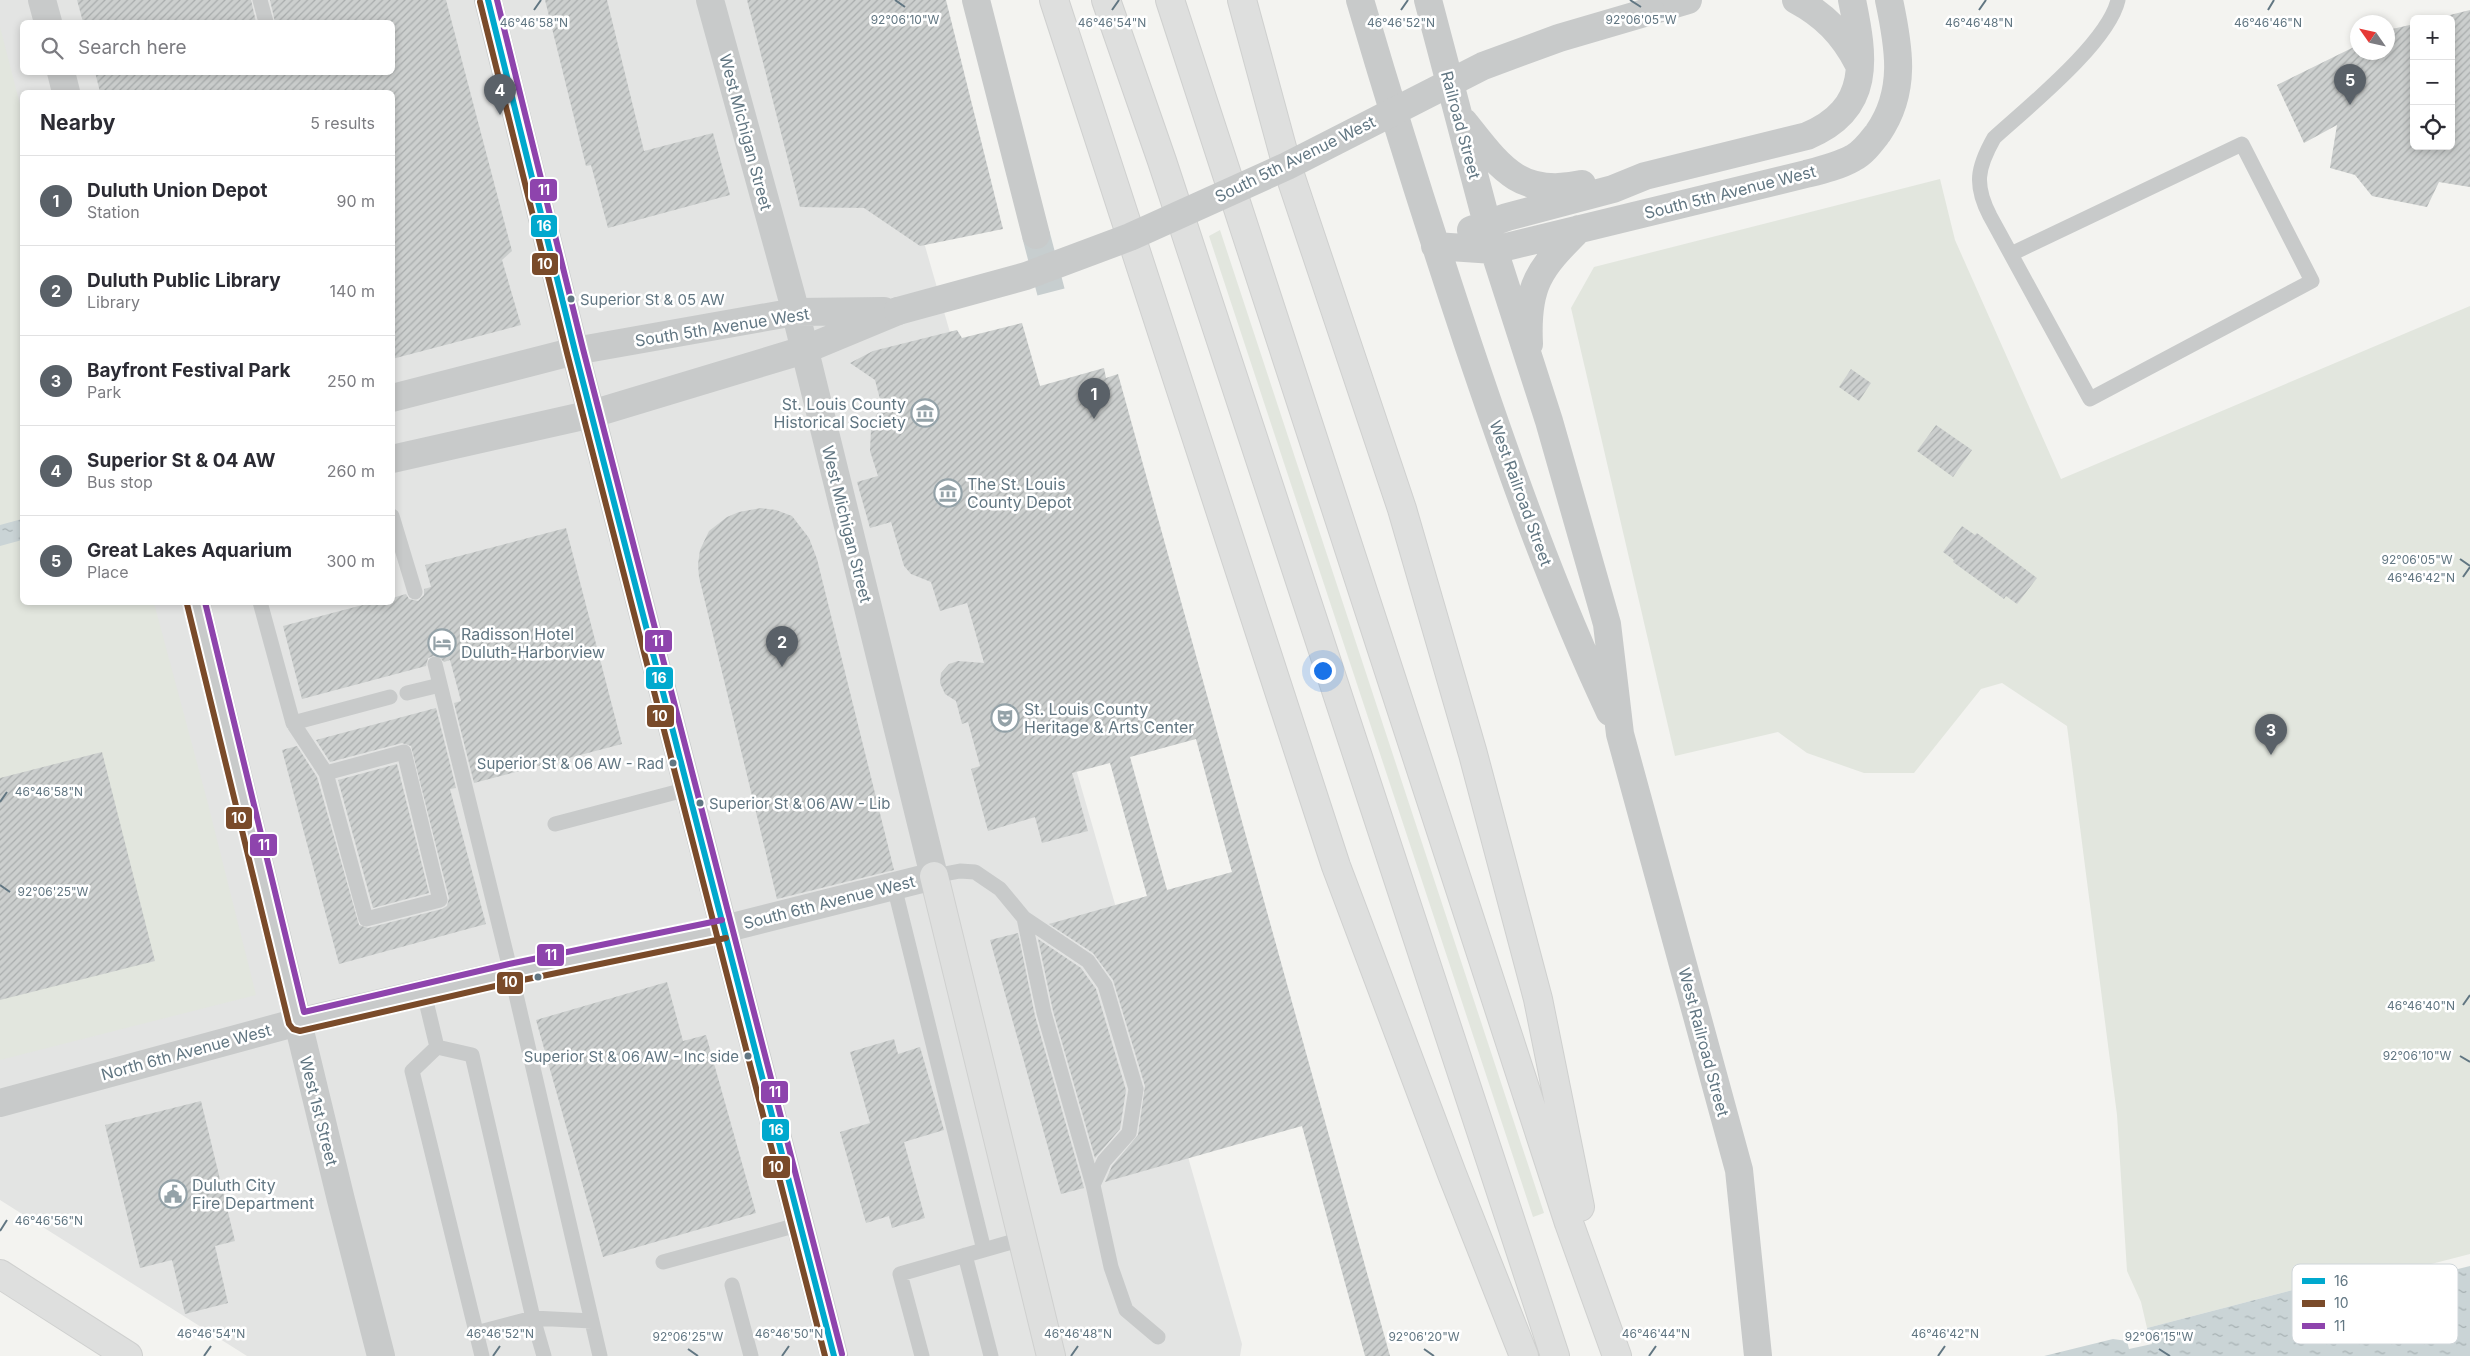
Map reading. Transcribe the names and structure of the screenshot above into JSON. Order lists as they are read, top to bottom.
{
  "streets": {
    "street": [
      "Railroad Street",
      "West Michigan Street",
      "South 5th Avenue West",
      "West Railroad Street",
      "South 6th Avenue West",
      "North 6th Avenue West",
      "West 1st Street"
    ]
  },
  "crossings": [
    ["Railroad Street", "South 5th Avenue West"],
    ["Railroad Street", "West Railroad Street"],
    ["West Michigan Street", "South 5th Avenue West"],
    ["West Michigan Street", "South 6th Avenue West"],
    ["South 5th Avenue West", "West Railroad Street"],
    ["South 6th Avenue West", "North 6th Avenue West"],
    ["North 6th Avenue West", "West 1st Street"]
  ],
  "places": {
    "other": [
      "Superior St & 05 AW",
      "Superior St & 06 AW - Rad",
      "Superior St & 06 AW - Lib",
      "Superior St & 06 AW - Inc side"
    ],
    "museum": ["St. Louis County Historical Society", "The St. Louis County Depot"],
    "hotel": ["Radisson Hotel Duluth-Harborview"],
    "theatre": ["St. Louis County Heritage & Arts Center"],
    "public building": ["Duluth City Fire Department"]
  },
  "lines": ["transit line 16", "transit line 11", "transit line 10"],
  "legend": ["16", "10", "11"],
  "north": "top left",
  "page": {
    "map_buttons": ["+", "−"],
    "search": "Search here",
    "pins": [
      "5",
      "4",
      "1",
      "2",
      "3"
    ],
    "heading": ["Nearby", "5 results"],
    "list": [
      {
        "mark": "1",
        "name": "Duluth Union Depot",
        "note": "Station",
        "value": "90 m"
      },
      {
        "mark": "2",
        "name": "Duluth Public Library",
        "note": "Library",
        "value": "140 m"
      },
      {
        "mark": "3",
        "name": "Bayfront Festival Park",
        "note": "Park",
        "value": "250 m"
      },
      {
        "mark": "4",
        "name": "Superior St & 04 AW",
        "note": "Bus stop",
        "value": "260 m"
      },
      {
        "mark": "5",
        "name": "Great Lakes Aquarium",
        "note": "Place",
        "value": "300 m"
      }
    ]
  },
  "coordinates": [
    "92°06'10\"W",
    "92°06'05\"W",
    "46°46'58\"N",
    "46°46'54\"N",
    "46°46'52\"N",
    "46°46'48\"N",
    "46°46'46\"N",
    "46°46'42\"N",
    "92°06'25\"W",
    "46°46'40\"N",
    "46°46'56\"N",
    "46°46'50\"N",
    "46°46'44\"N",
    "92°06'20\"W",
    "92°06'15\"W"
  ]
}
